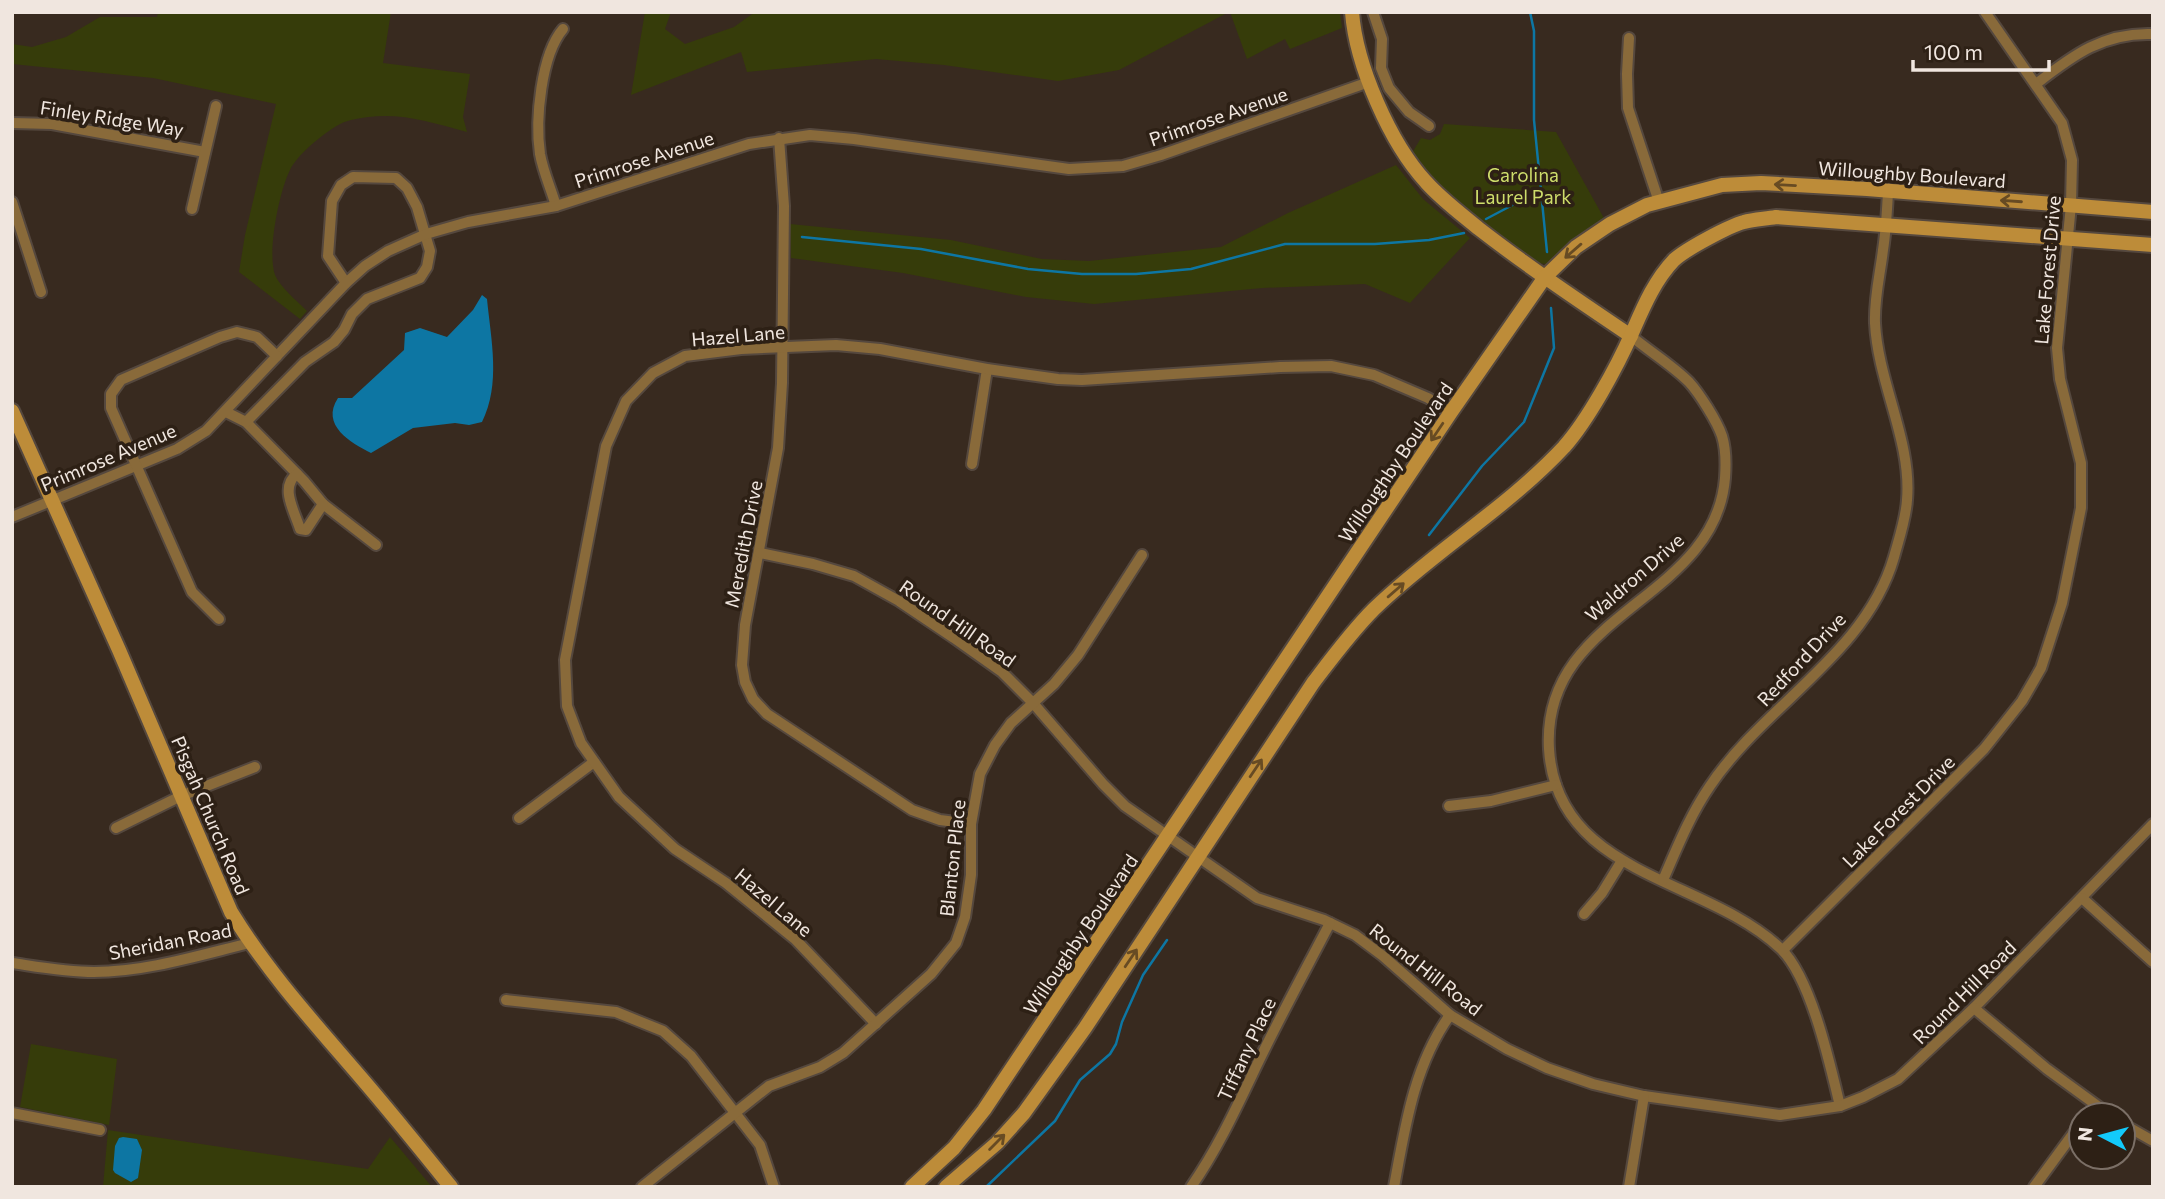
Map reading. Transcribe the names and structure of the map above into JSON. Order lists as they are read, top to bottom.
{
  "streets": {
    "street": [
      "Primrose Avenue",
      "Finley Ridge Way",
      "Willoughby Boulevard",
      "Lake Forest Drive",
      "Hazel Lane",
      "Meredith Drive",
      "Waldron Drive",
      "Round Hill Road",
      "Redford Drive",
      "Pisgah Church Road",
      "Blanton Place",
      "Sheridan Road",
      "Tiffany Place"
    ]
  },
  "crossings": [
    ["Primrose Avenue", "Meredith Drive"],
    ["Primrose Avenue", "Waldron Drive"],
    ["Primrose Avenue", "Pisgah Church Road"],
    ["Willoughby Boulevard", "Lake Forest Drive"],
    ["Willoughby Boulevard", "Hazel Lane"],
    ["Willoughby Boulevard", "Waldron Drive"],
    ["Willoughby Boulevard", "Round Hill Road"],
    ["Willoughby Boulevard", "Redford Drive"],
    ["Lake Forest Drive", "Waldron Drive"],
    ["Hazel Lane", "Meredith Drive"],
    ["Hazel Lane", "Blanton Place"],
    ["Meredith Drive", "Round Hill Road"],
    ["Meredith Drive", "Blanton Place"],
    ["Waldron Drive", "Round Hill Road"],
    ["Waldron Drive", "Redford Drive"],
    ["Round Hill Road", "Blanton Place"],
    ["Round Hill Road", "Tiffany Place"],
    ["Pisgah Church Road", "Sheridan Road"]
  ],
  "parks": ["Carolina Laurel Park"],
  "scale_bar": "100 m",
  "north": "left"
}
